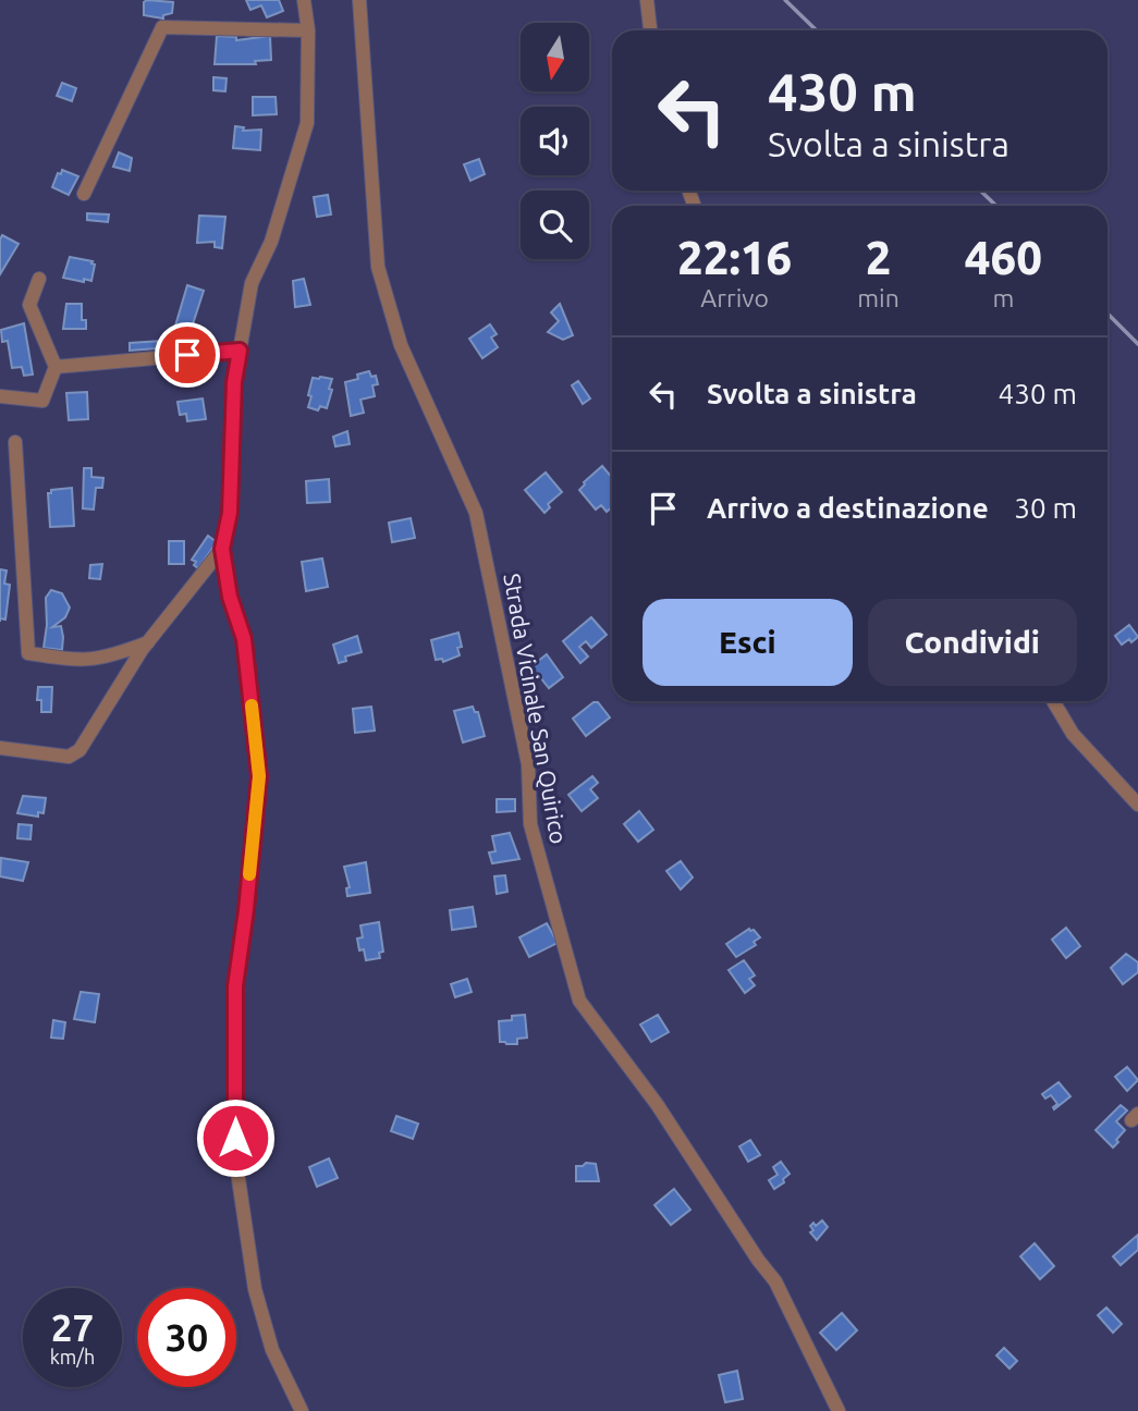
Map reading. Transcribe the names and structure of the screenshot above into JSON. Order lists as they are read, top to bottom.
{
  "streets": {
    "street": ["Strada Vicinale San Quirico"]
  },
  "north": "bottom",
  "page": {
    "turn": ["430 m", "Svolta a sinistra"],
    "eta": [
      "22:16",
      "Arrivo",
      "2",
      "min",
      "460",
      "m"
    ],
    "list": [
      {
        "name": "Svolta a sinistra",
        "value": "430 m"
      },
      {
        "name": "Arrivo a destinazione",
        "value": "30 m"
      }
    ],
    "buttons": ["Esci", "Condividi"],
    "speed": "27 km/h",
    "limit": "30"
  }
}
